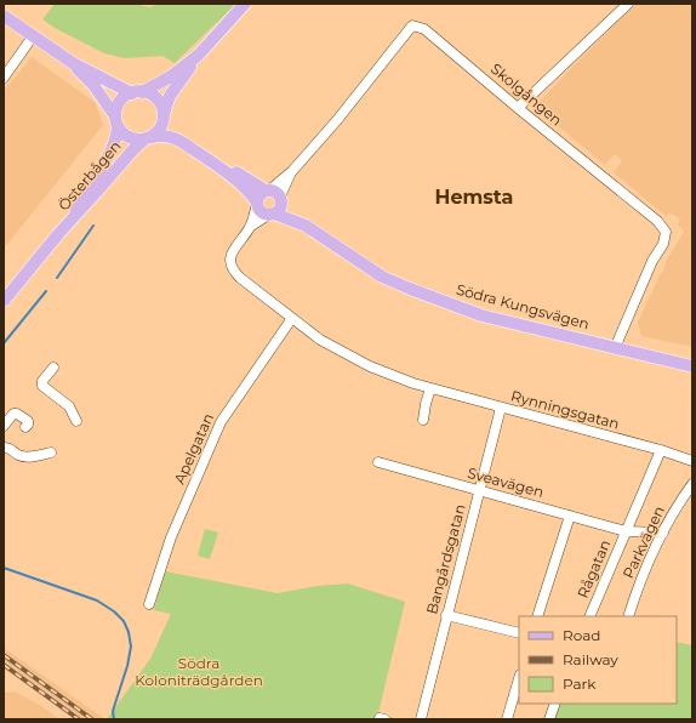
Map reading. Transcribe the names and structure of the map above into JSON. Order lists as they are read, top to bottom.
{
  "streets": {
    "main road": ["Österbågen", "Södra Kungsvägen"],
    "street": [
      "Skolgången",
      "Rynningsgatan",
      "Apelgatan",
      "Sveavägen",
      "Parkvägen",
      "Bangårdsgatan",
      "Rågatan"
    ]
  },
  "crossings": [
    ["Skolgången", "Södra Kungsvägen"],
    ["Rynningsgatan", "Apelgatan"],
    ["Rynningsgatan", "Bangårdsgatan"],
    ["Rynningsgatan", "Rågatan"],
    ["Sveavägen", "Bangårdsgatan"],
    ["Sveavägen", "Rågatan"],
    ["Parkvägen", "Rågatan"]
  ],
  "districts": ["Hemsta"],
  "parks": ["Södra Koloniträdgården"],
  "legend": ["Road", "Railway", "Park"]
}
